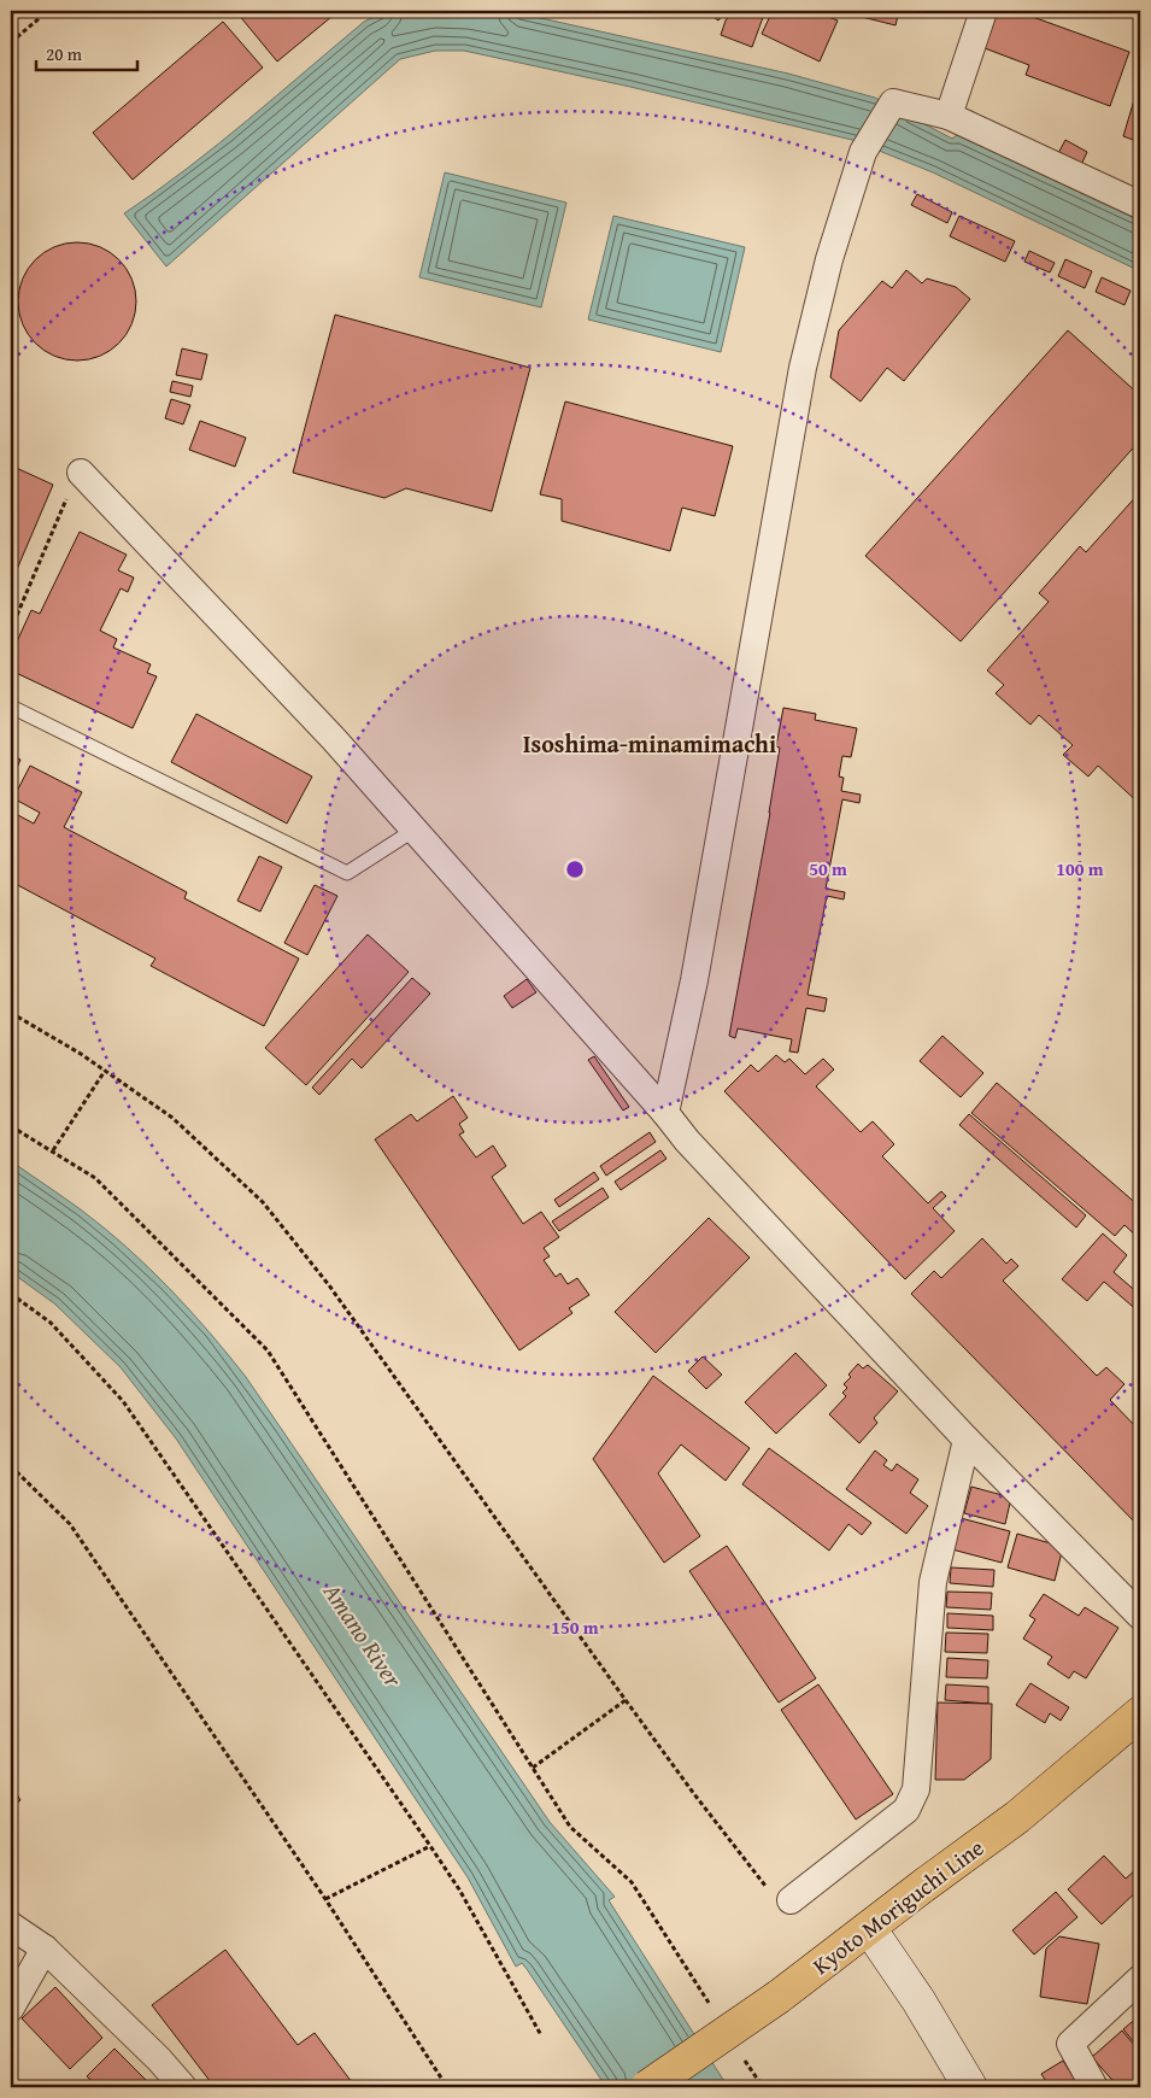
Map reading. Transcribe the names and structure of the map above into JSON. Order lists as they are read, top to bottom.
{
  "streets": {
    "main road": ["Kyoto Moriguchi Line"]
  },
  "districts": ["Isoshima-minamimachi"],
  "water": ["Amano River"],
  "scale_bar": "20 m",
  "rings": ["50 m", "100 m", "150 m"]
}
